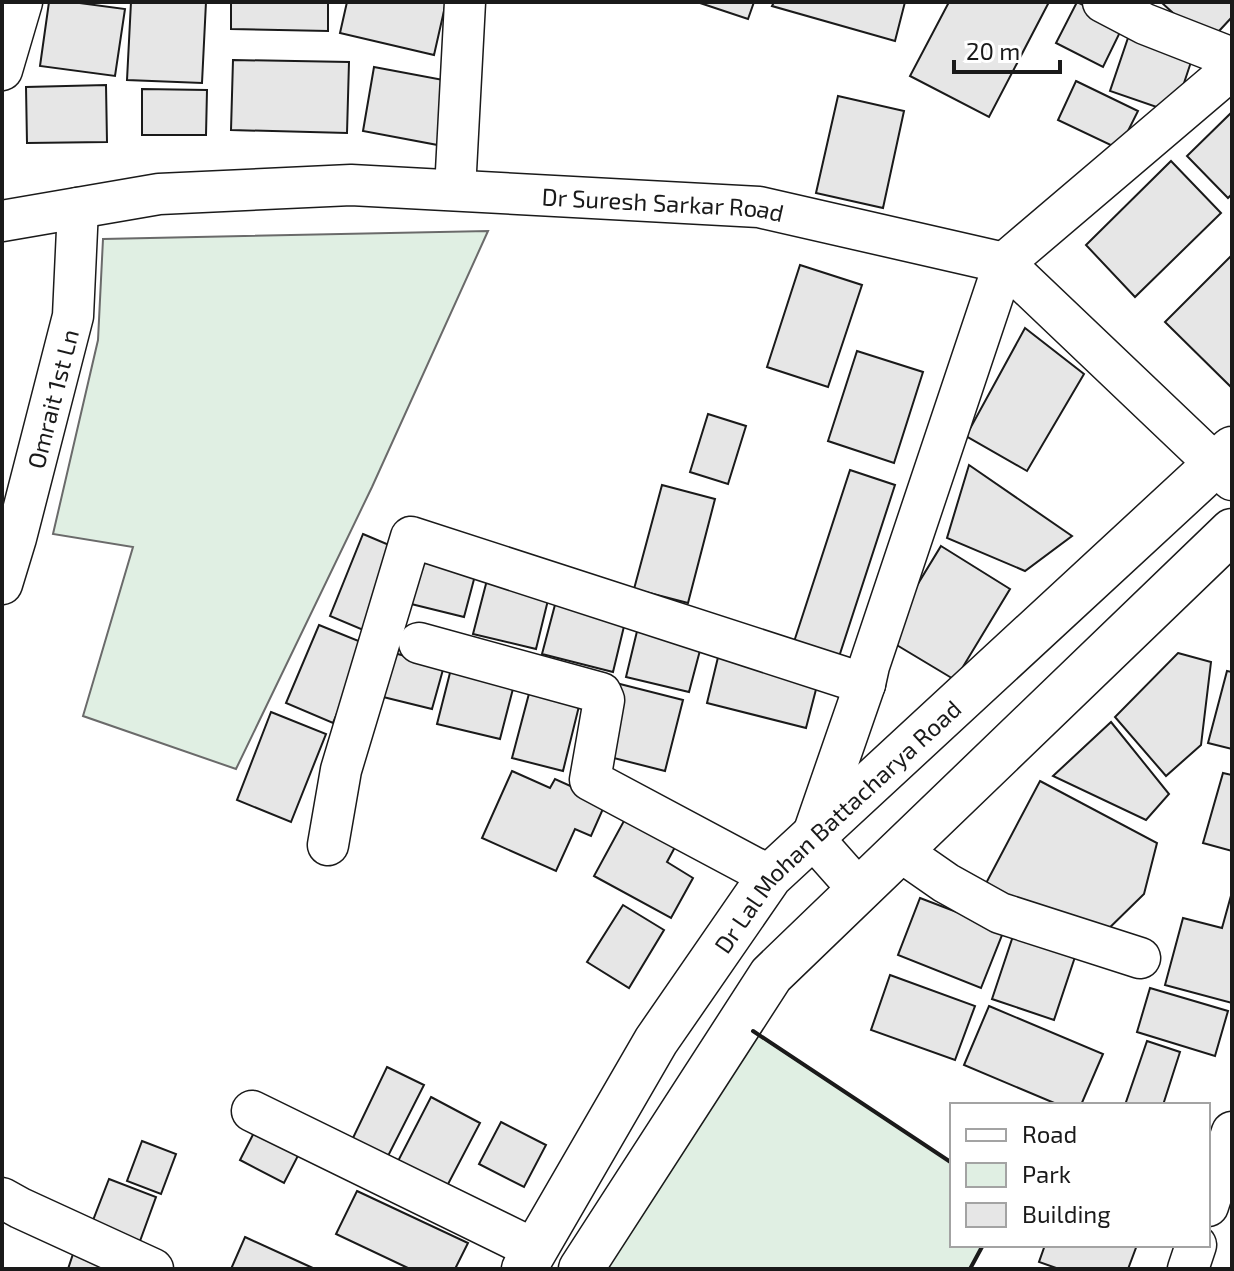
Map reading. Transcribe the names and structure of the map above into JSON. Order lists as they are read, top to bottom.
{
  "streets": {
    "main road": ["Dr Lal Mohan Battacharya Road"],
    "street": ["Dr Suresh Sarkar Road", "Omrait 1st Ln"]
  },
  "crossings": [
    ["Dr Suresh Sarkar Road", "Omrait 1st Ln"]
  ],
  "legend": ["Road", "Park", "Building"],
  "scale_bar": "20 m"
}
